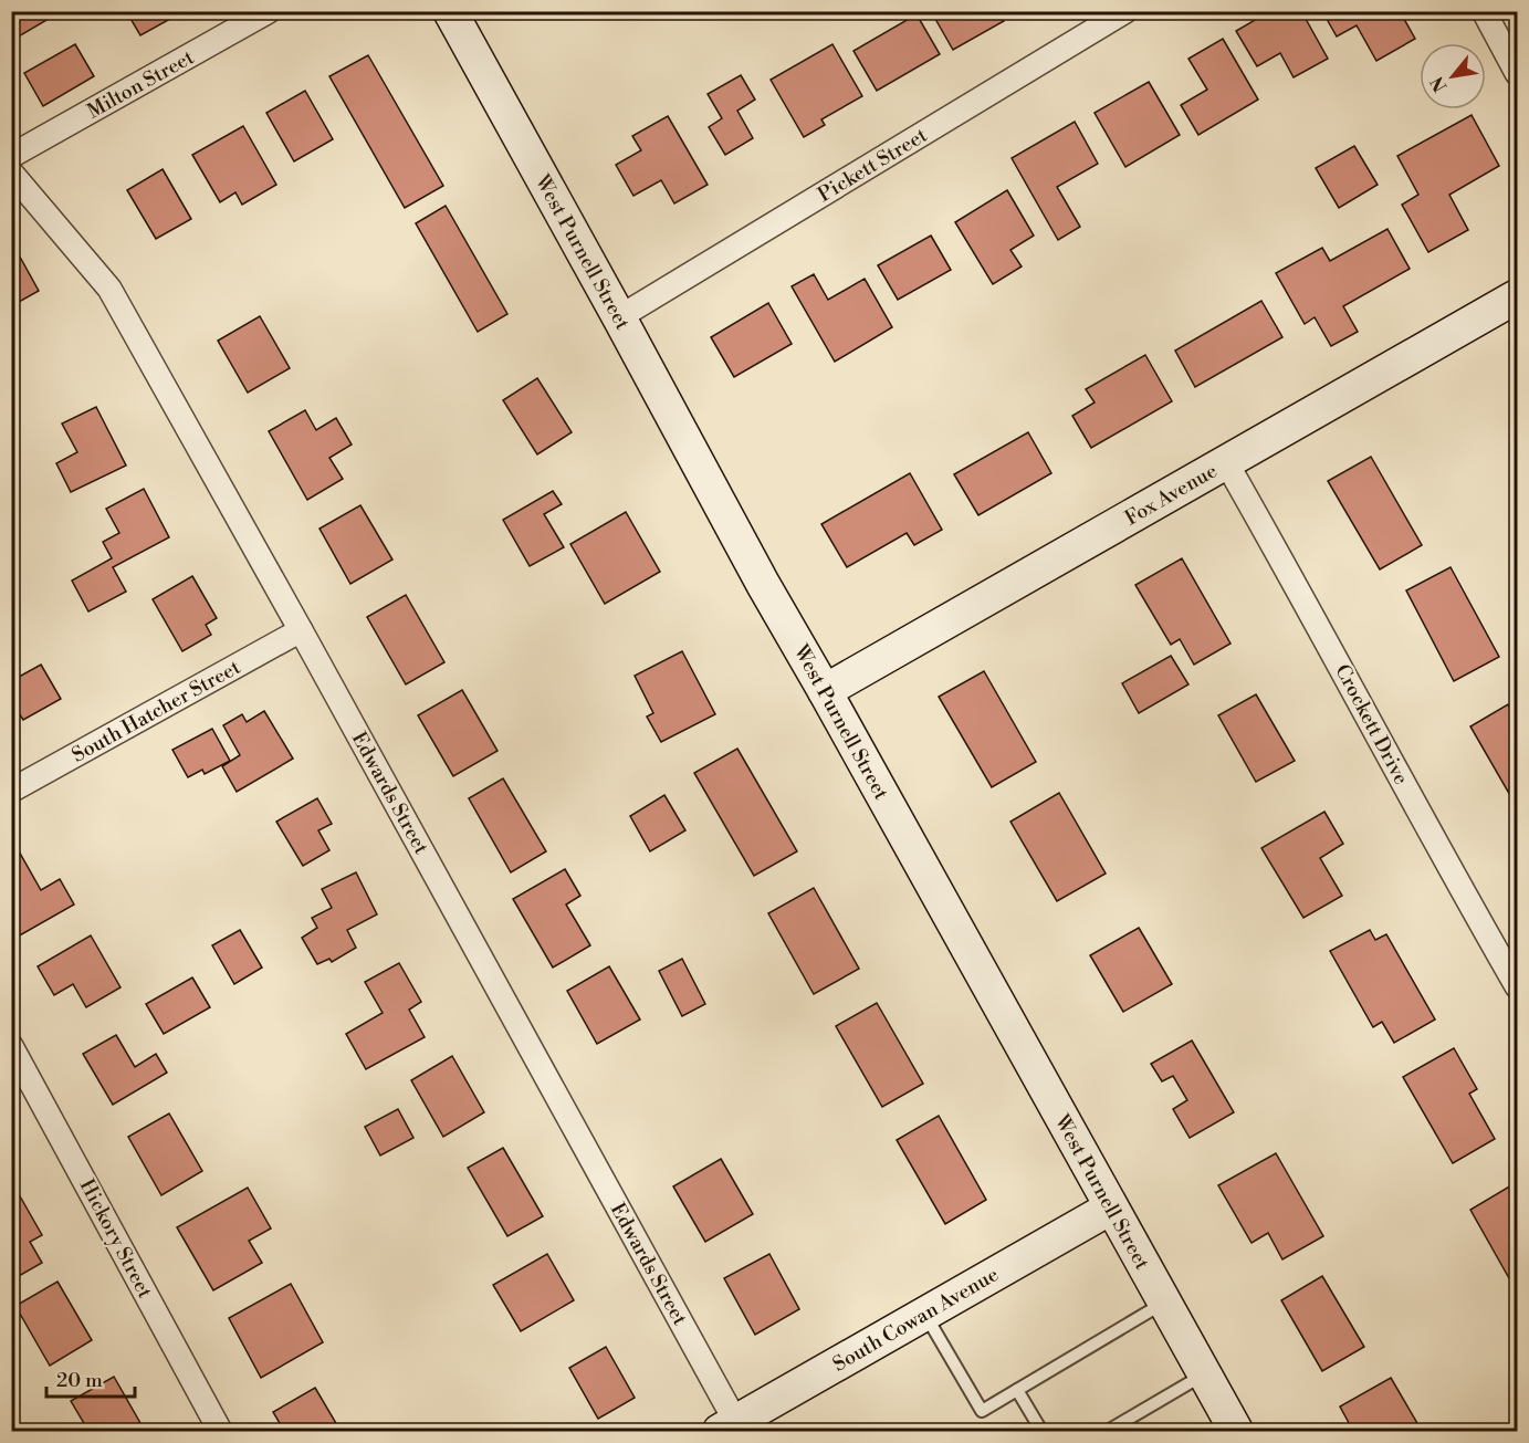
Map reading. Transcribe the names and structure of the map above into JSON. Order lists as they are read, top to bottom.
{
  "streets": {
    "street": [
      "Milton Street",
      "Pickett Street",
      "West Purnell Street",
      "Fox Avenue",
      "South Hatcher Street",
      "Crockett Drive",
      "Edwards Street",
      "Hickory Street",
      "South Cowan Avenue"
    ]
  },
  "crossings": [
    ["Pickett Street", "West Purnell Street"],
    ["West Purnell Street", "Fox Avenue"],
    ["West Purnell Street", "South Cowan Avenue"],
    ["Fox Avenue", "Crockett Drive"],
    ["South Hatcher Street", "Edwards Street"],
    ["Edwards Street", "South Cowan Avenue"]
  ],
  "scale_bar": "20 m",
  "north": "bottom left"
}
